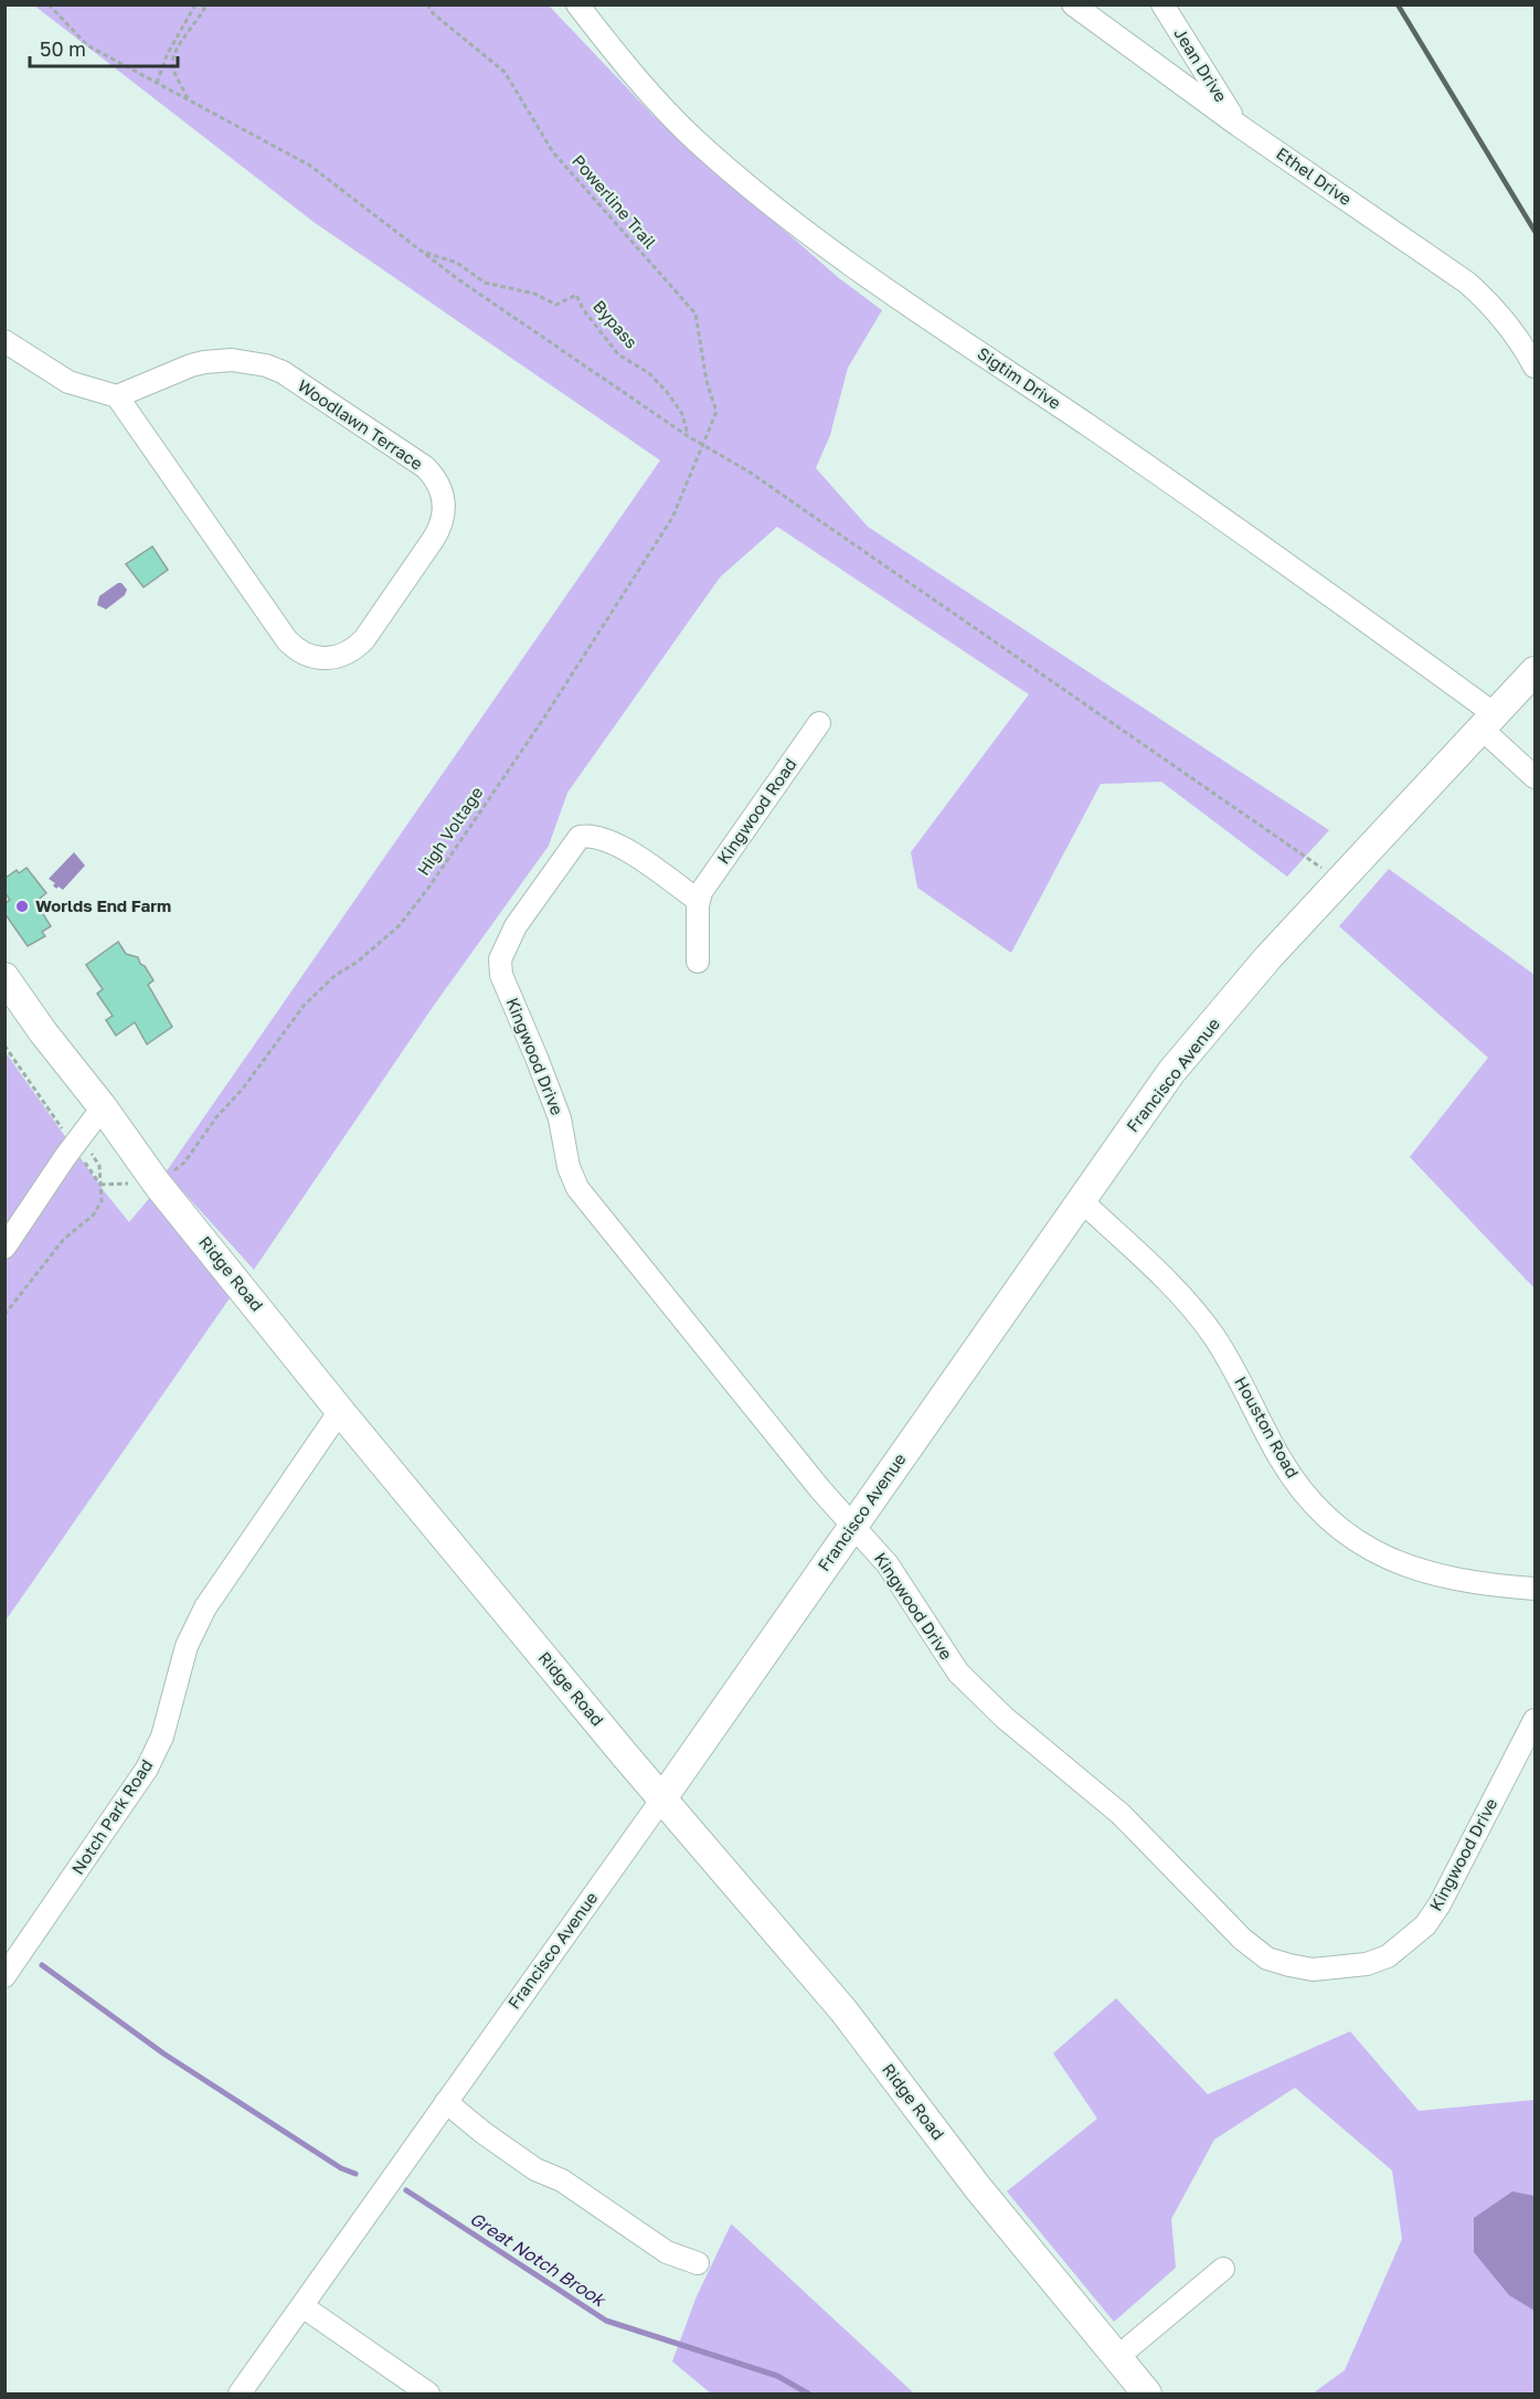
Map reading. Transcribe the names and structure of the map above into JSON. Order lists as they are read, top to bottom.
{
  "streets": {
    "main road": ["Francisco Avenue", "Ridge Road"],
    "street": [
      "Jean Drive",
      "Ethel Drive",
      "Sigtim Drive",
      "Woodlawn Terrace",
      "Kingwood Road",
      "Kingwood Drive",
      "Houston Road",
      "Notch Park Road"
    ],
    "path": ["Powerline Trail", "Bypass", "High Voltage"]
  },
  "crossings": [
    ["Jean Drive", "Ethel Drive"],
    ["Powerline Trail", "High Voltage"],
    ["Sigtim Drive", "Francisco Avenue"],
    ["Kingwood Road", "Kingwood Drive"],
    ["High Voltage", "Ridge Road"],
    ["Kingwood Drive", "Francisco Avenue"],
    ["Francisco Avenue", "Ridge Road"],
    ["Francisco Avenue", "Houston Road"],
    ["Ridge Road", "Notch Park Road"]
  ],
  "water": ["Great Notch Brook"],
  "places": ["Worlds End Farm"],
  "scale_bar": "50 m"
}
